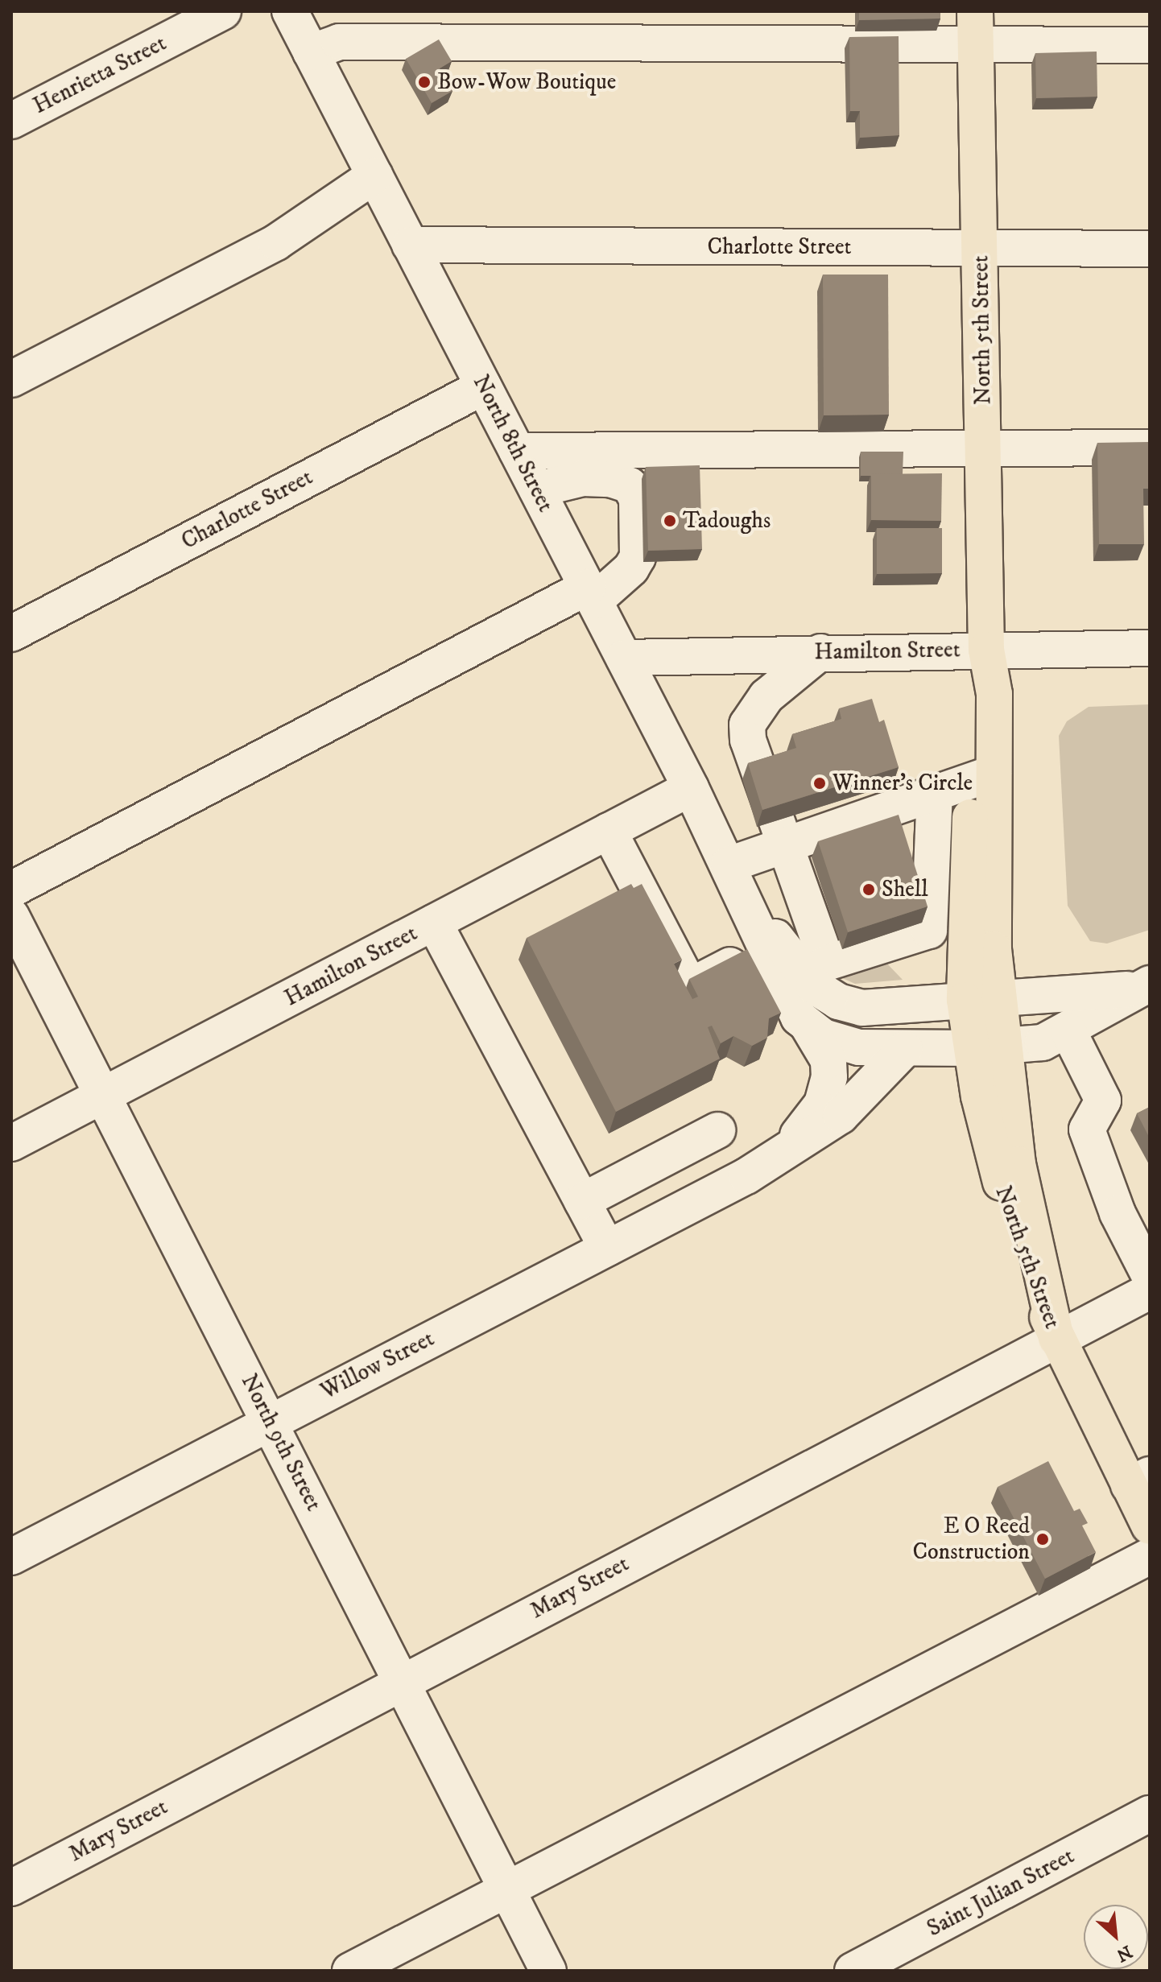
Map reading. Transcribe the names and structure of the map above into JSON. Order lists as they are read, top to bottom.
{
  "streets": {
    "main road": ["North 5th Street"],
    "street": [
      "Henrietta Street",
      "Charlotte Street",
      "North 8th Street",
      "Hamilton Street",
      "Willow Street",
      "North 9th Street",
      "Mary Street",
      "Saint Julian Street"
    ]
  },
  "crossings": [
    ["Charlotte Street", "North 5th Street"],
    ["Charlotte Street", "North 8th Street"],
    ["North 5th Street", "North 8th Street"],
    ["North 5th Street", "Hamilton Street"],
    ["North 5th Street", "Mary Street"],
    ["North 8th Street", "Hamilton Street"],
    ["North 8th Street", "Willow Street"],
    ["Hamilton Street", "North 9th Street"],
    ["Willow Street", "North 9th Street"],
    ["North 9th Street", "Mary Street"]
  ],
  "places": [
    "Bow-Wow Boutique",
    "Tadoughs",
    "Winner's Circle",
    "Shell",
    "E O Reed Construction"
  ],
  "north": "bottom right"
}
